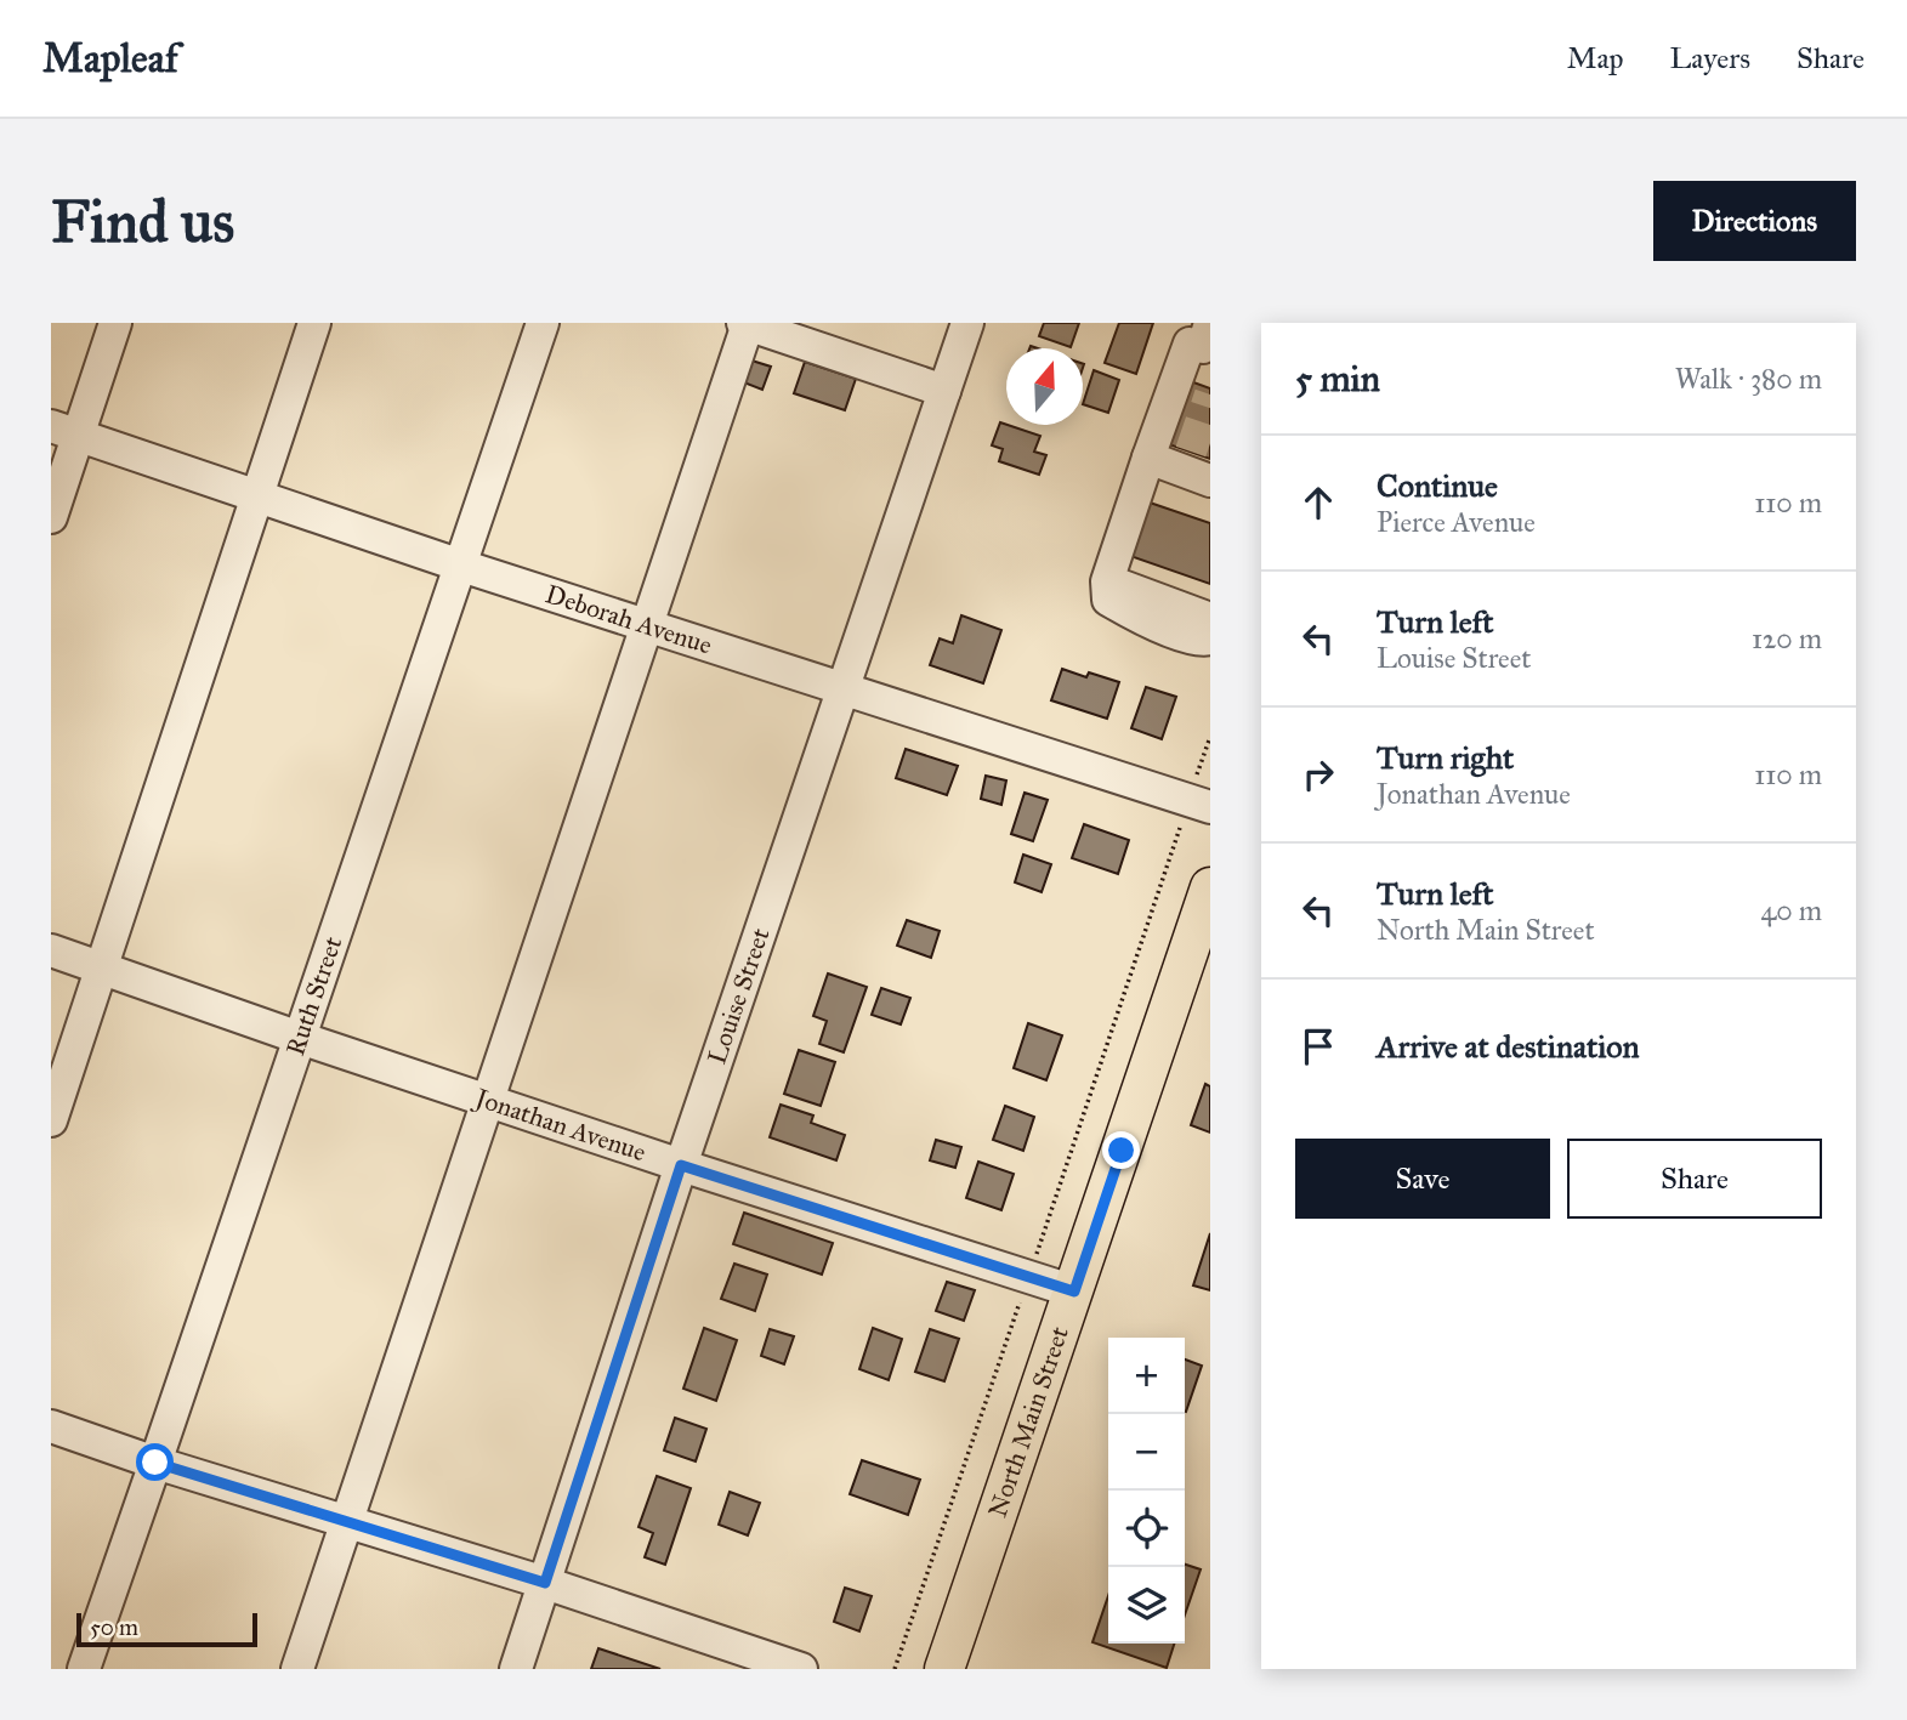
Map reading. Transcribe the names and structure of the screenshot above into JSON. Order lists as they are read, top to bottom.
{
  "streets": {
    "main road": ["North Main Street"],
    "street": [
      "Deborah Avenue",
      "Louise Street",
      "Ruth Street",
      "Jonathan Avenue"
    ]
  },
  "crossings": [
    ["Deborah Avenue", "Louise Street"],
    ["Deborah Avenue", "Ruth Street"],
    ["Louise Street", "Jonathan Avenue"],
    ["Ruth Street", "Jonathan Avenue"],
    ["Jonathan Avenue", "North Main Street"]
  ],
  "scale_bar": "50 m",
  "north": "top",
  "page": {
    "header": "Mapleaf",
    "nav": ["Map", "Layers", "Share"],
    "buttons": [
      "Directions",
      ["Save", "Share"]
    ],
    "title": "Find us",
    "heading": ["5 min", "Walk · 380 m"],
    "list": [
      ["Continue", "Pierce Avenue", "110 m"],
      ["Turn left", "Louise Street", "120 m"],
      ["Turn right", "Jonathan Avenue", "110 m"],
      ["Turn left", "North Main Street", "40 m"],
      "Arrive at destination"
    ],
    "map_buttons": ["+", "−"],
    "scale": "50 m"
  }
}
